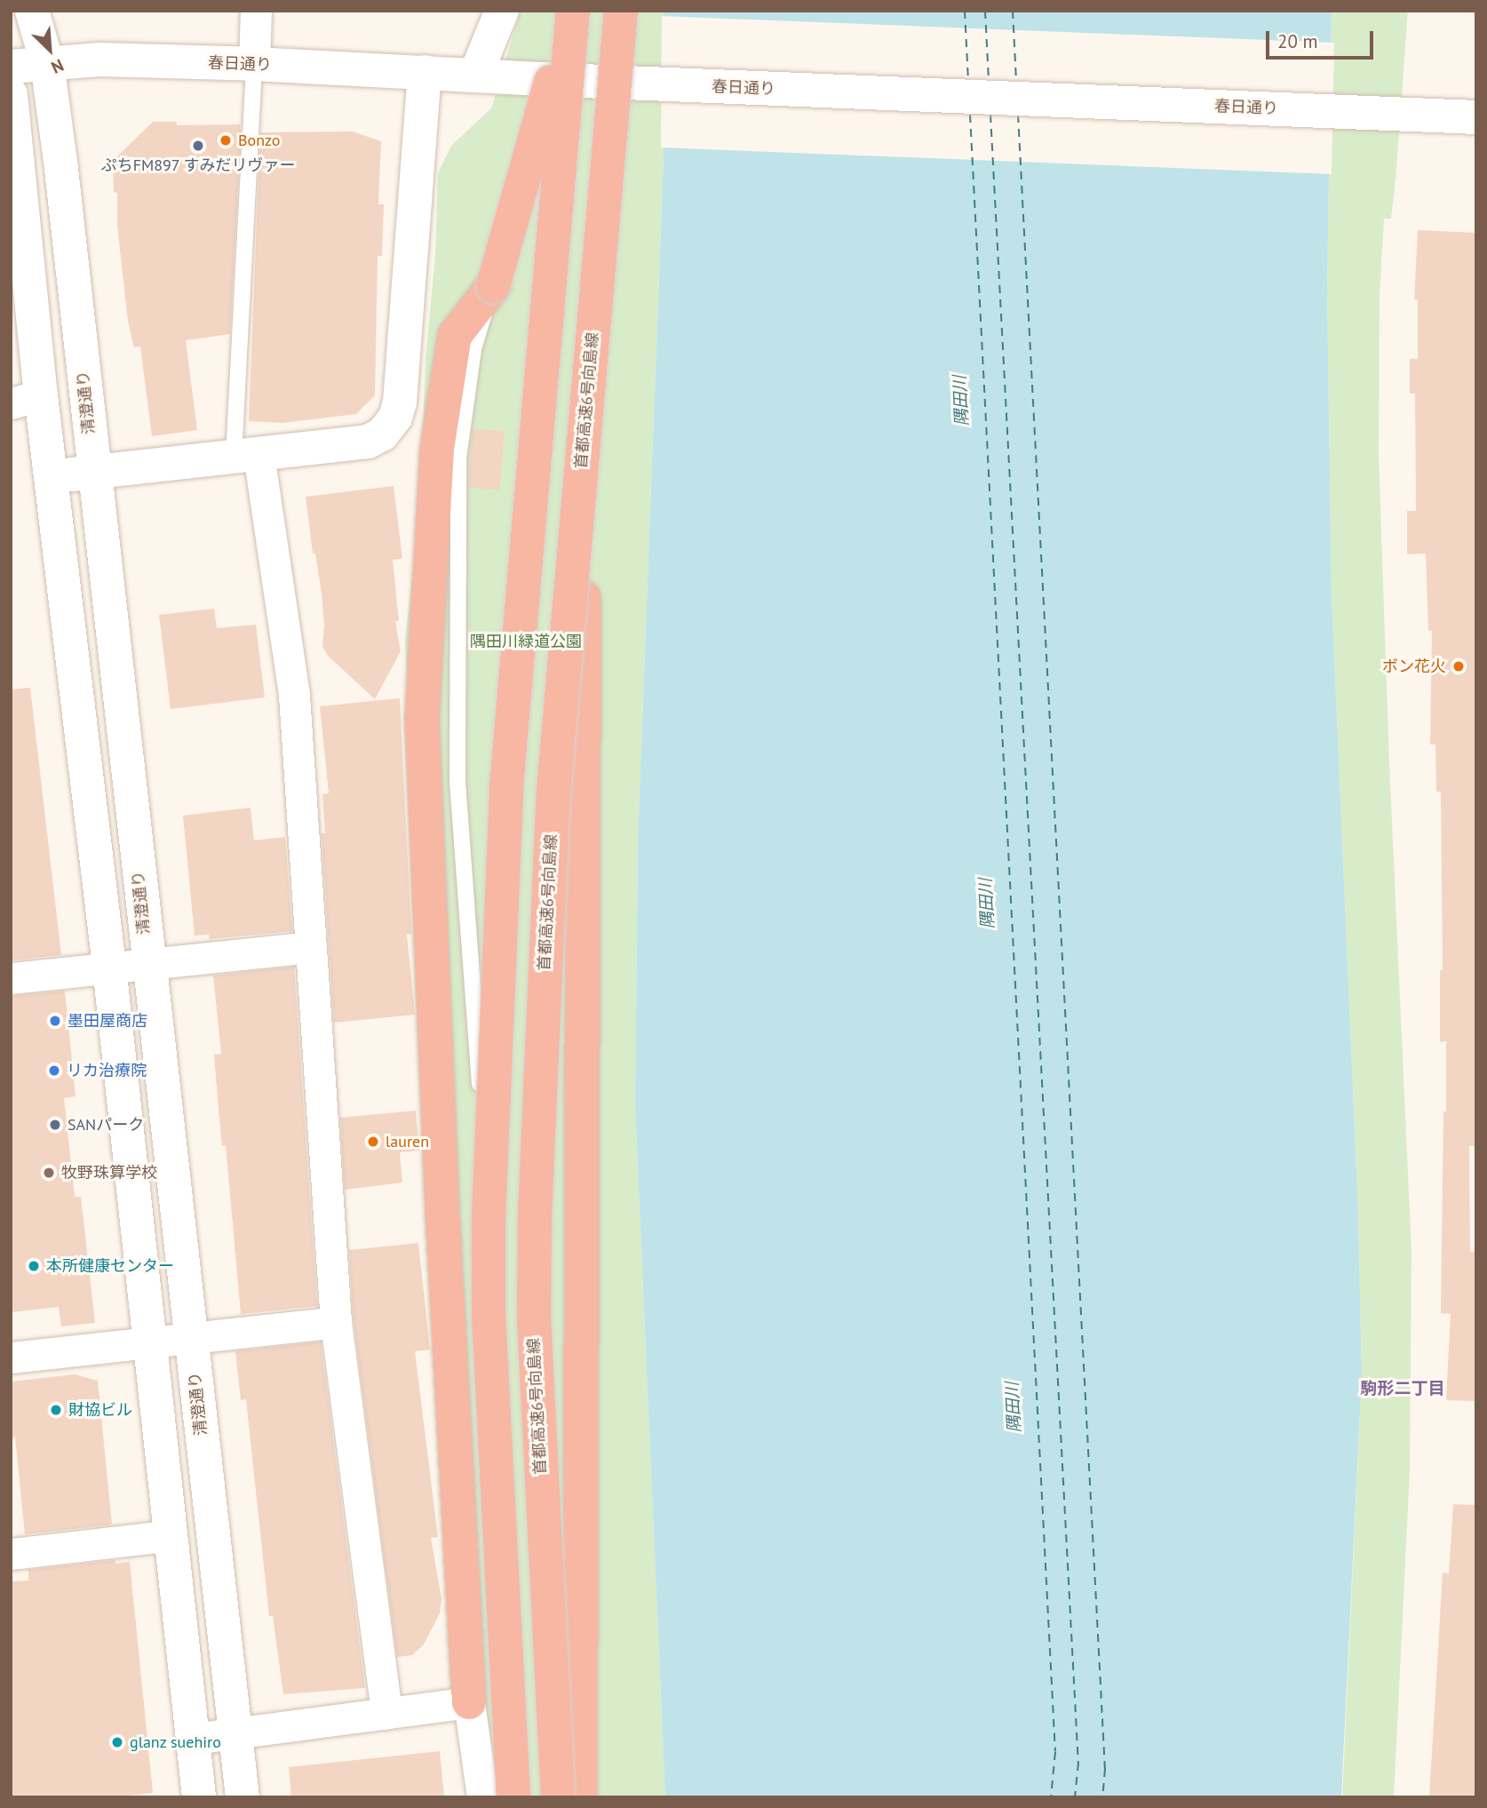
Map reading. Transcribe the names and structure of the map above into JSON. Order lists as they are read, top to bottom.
{
  "streets": {
    "highway": ["首都高速6号向島線"],
    "main road": ["春日通り", "清澄通り"]
  },
  "crossings": [
    ["春日通り", "清澄通り"]
  ],
  "districts": ["駒形二丁目"],
  "water": ["隅田川"],
  "parks": ["隅田川緑道公園"],
  "places": [
    "Bonzo",
    "ぷちFM897 すみだリヴァー",
    "ボン花火",
    "墨田屋商店",
    "リカ治療院",
    "SANパーク",
    "lauren",
    "牧野珠算学校",
    "本所健康センター",
    "財協ビル",
    "glanz suehiro"
  ],
  "scale_bar": "20 m",
  "north": "bottom right"
}
